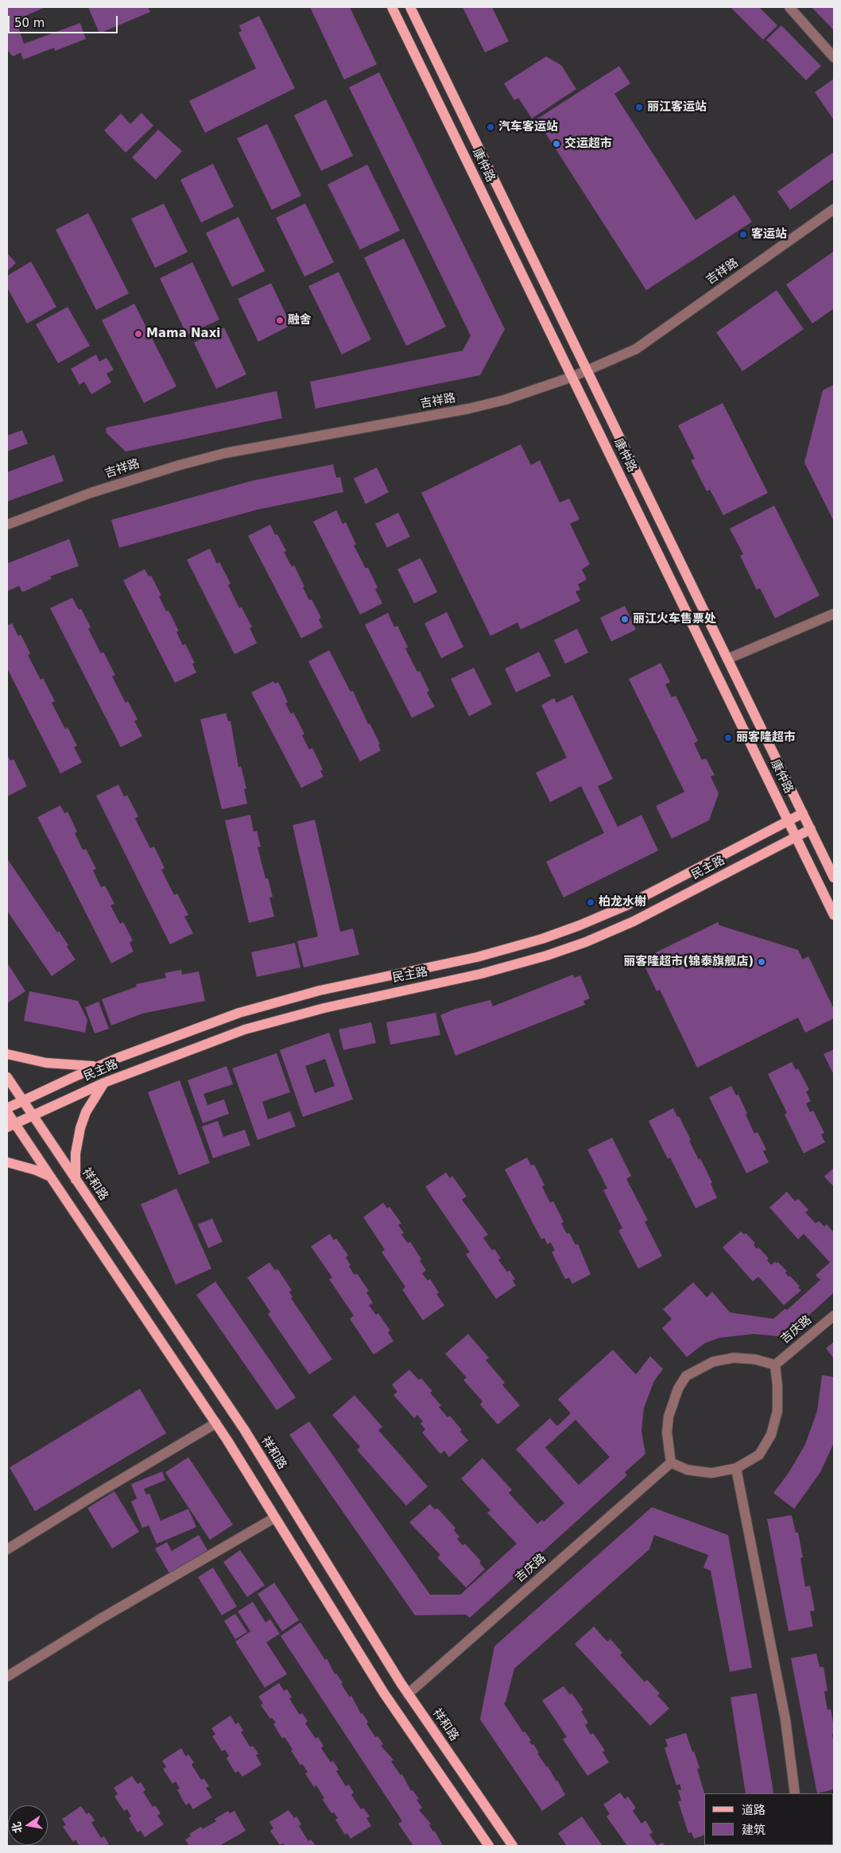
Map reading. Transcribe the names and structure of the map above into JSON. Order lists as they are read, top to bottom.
{
  "streets": {
    "main road": ["康仲路", "民主路", "祥和路"],
    "street": ["吉祥路", "吉庆路"]
  },
  "crossings": [
    ["康仲路", "吉祥路"],
    ["康仲路", "民主路"],
    ["民主路", "祥和路"],
    ["祥和路", "吉庆路"]
  ],
  "places": [
    "丽江客运站",
    "汽车客运站",
    "交运超市",
    "客运站",
    "融舍",
    "Mama Naxi",
    "丽江火车售票处",
    "丽客隆超市",
    "柏龙水榭",
    "丽客隆超市(锦泰旗舰店)"
  ],
  "legend": ["道路", "建筑"],
  "scale_bar": "50 m",
  "north": "left"
}
